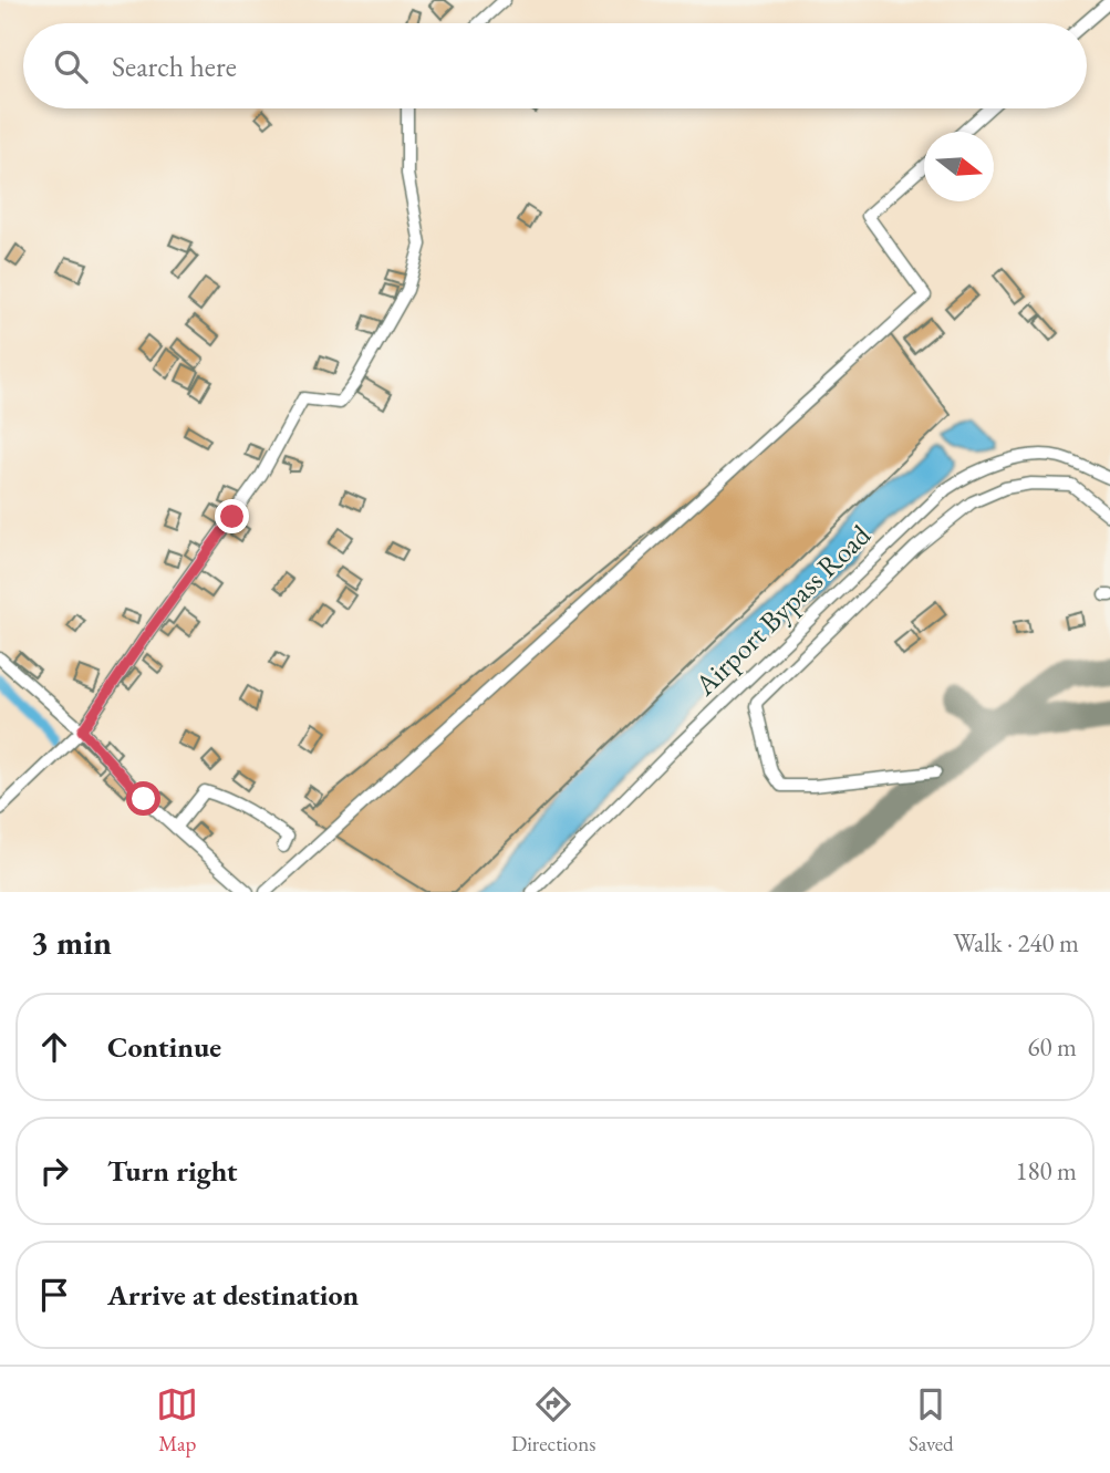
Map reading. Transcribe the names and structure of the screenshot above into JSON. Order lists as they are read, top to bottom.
{
  "streets": {
    "street": ["Airport Bypass Road"]
  },
  "north": "right",
  "page": {
    "search": "Search here",
    "heading": ["3 min", "Walk · 240 m"],
    "list": [
      ["Continue", "60 m"],
      ["Turn right", "180 m"],
      "Arrive at destination"
    ],
    "nav": ["Map", "Directions", "Saved"]
  }
}
